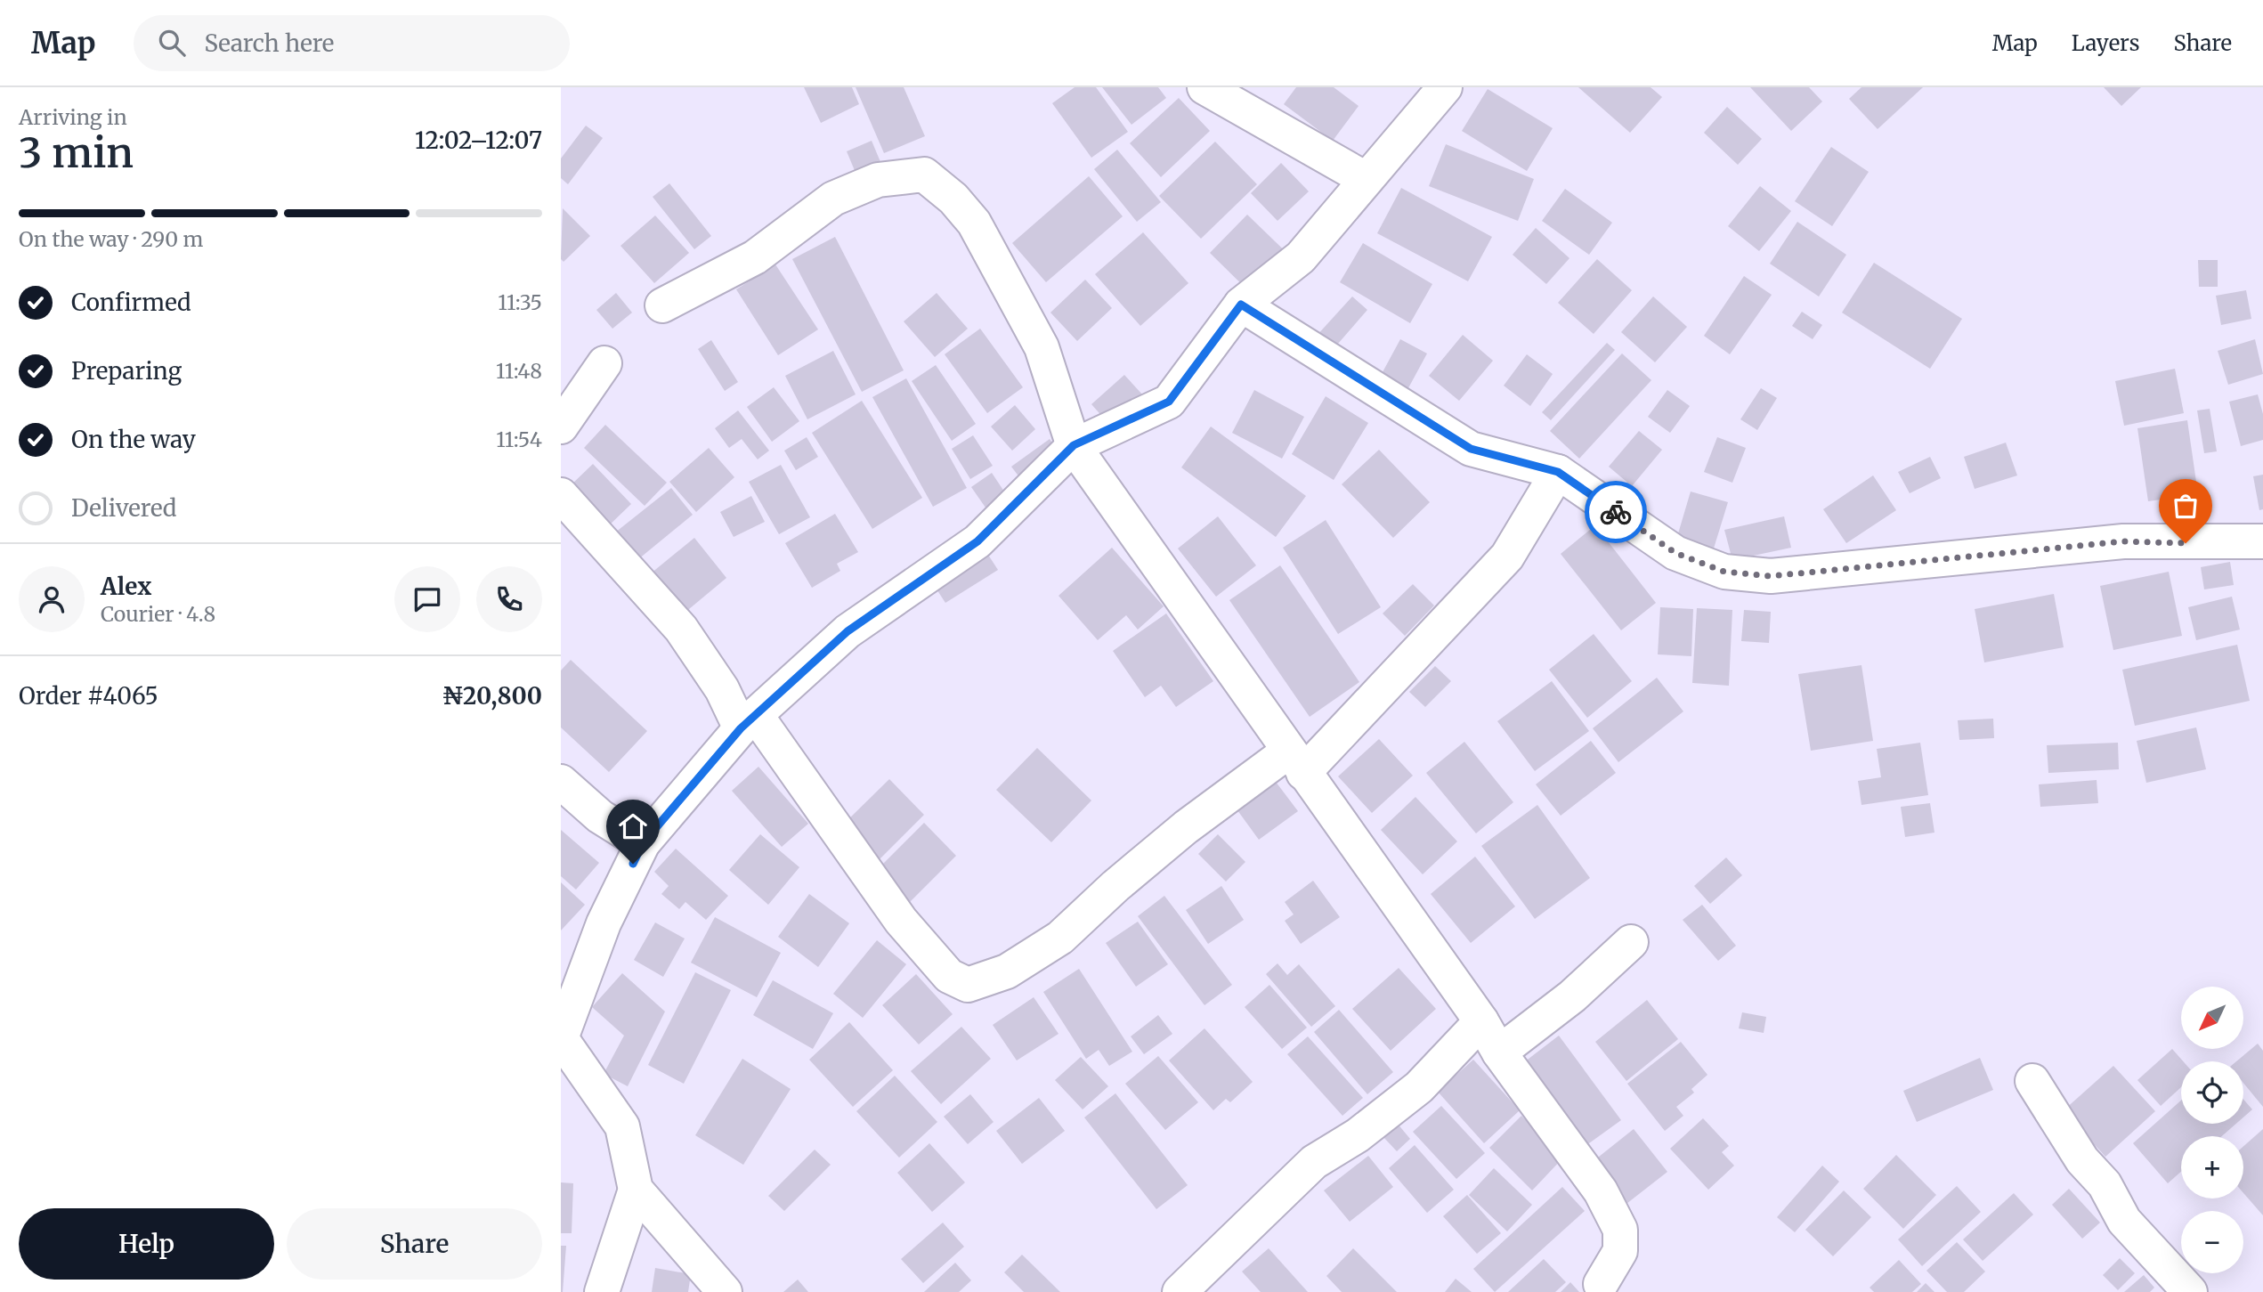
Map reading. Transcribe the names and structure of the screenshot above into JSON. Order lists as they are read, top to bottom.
{
  "north": "bottom left",
  "page": {
    "header": "Map",
    "search": "Search here",
    "nav": ["Map", "Layers", "Share"],
    "heading": ["3 min", "Arriving in", "12:02–12:07"],
    "panel": [
      "Alex",
      "Courier · 4.8",
      "Order #4065",
      "₦20,800"
    ],
    "bar": "On the way · 290 m",
    "list": [
      ["Confirmed", "11:35"],
      ["Preparing", "11:48"],
      ["On the way", "11:54"],
      "Delivered"
    ],
    "map_buttons": ["+", "−"],
    "buttons": ["Help", "Share"]
  }
}
